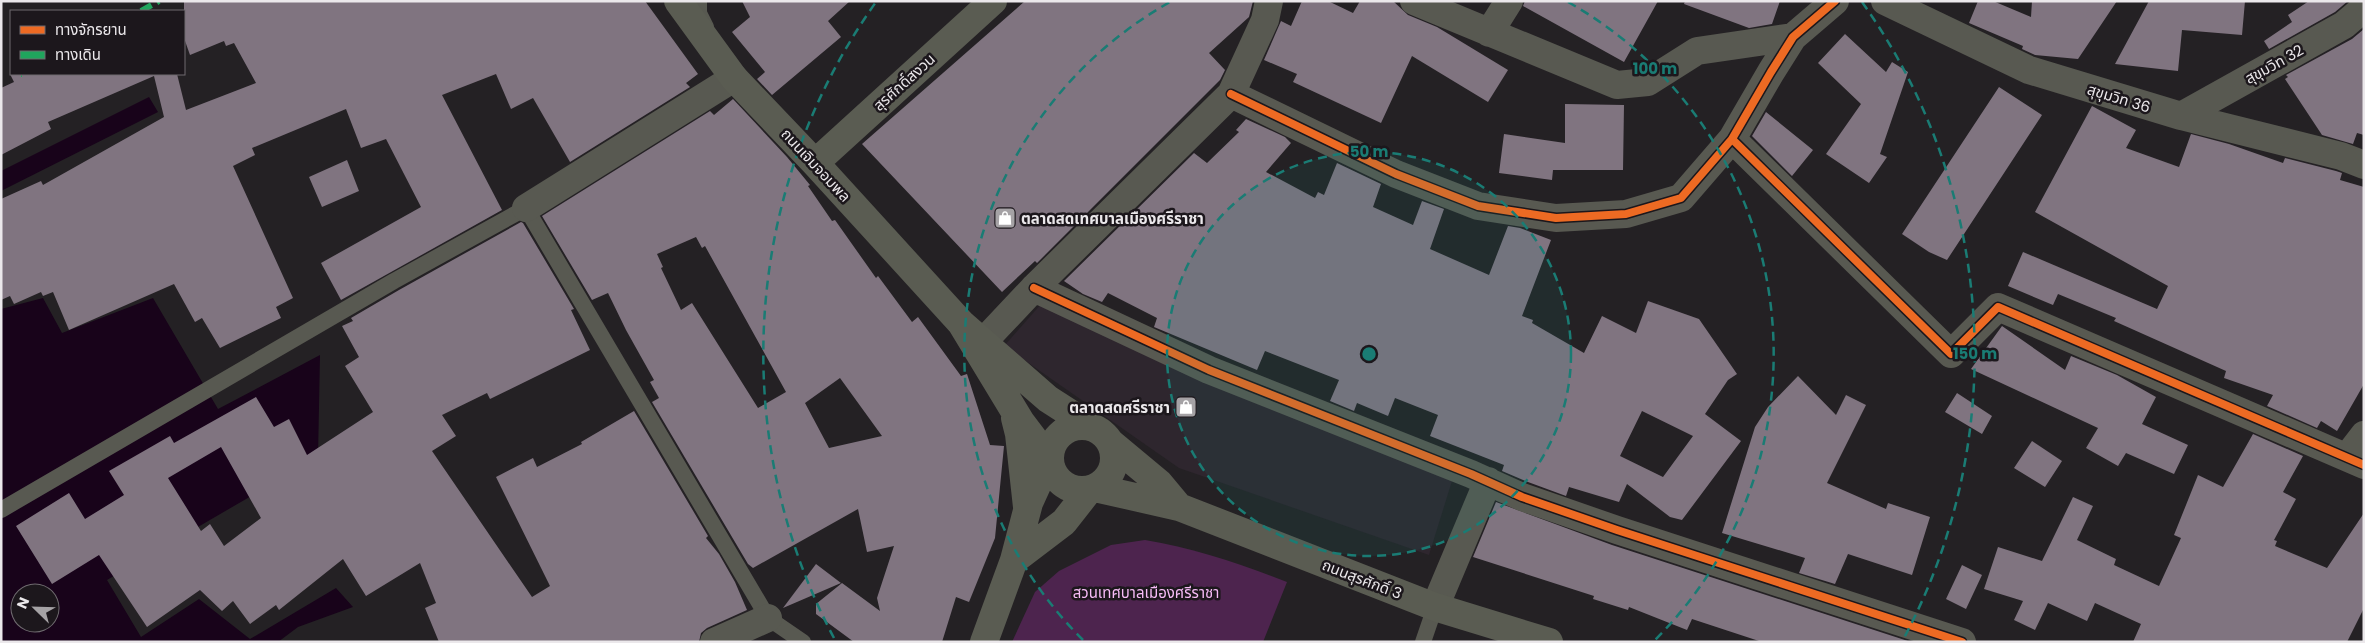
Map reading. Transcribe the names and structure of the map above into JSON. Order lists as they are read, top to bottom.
{
  "streets": {
    "main road": ["สุรศักดิ์สงวน", "ถนนเจิมจอมพล", "ถนนสุรศักดิ์ 3"],
    "street": ["สุขุมวิท 32", "สุขุมวิท 36"]
  },
  "crossings": [
    ["สุขุมวิท 32", "สุขุมวิท 36"],
    ["สุรศักดิ์สงวน", "ถนนเจิมจอมพล"],
    ["ถนนเจิมจอมพล", "ถนนสุรศักดิ์ 3"]
  ],
  "parks": ["สวนเทศบาลเมืองศรีราชา"],
  "places": {
    "shop": ["ตลาดสดเทศบาลเมืองศรีราชา", "ตลาดสดศรีราชา"]
  },
  "legend": ["ทางจักรยาน", "ทางเดิน"],
  "north": "top left",
  "rings": ["100 m", "50 m", "150 m"]
}
